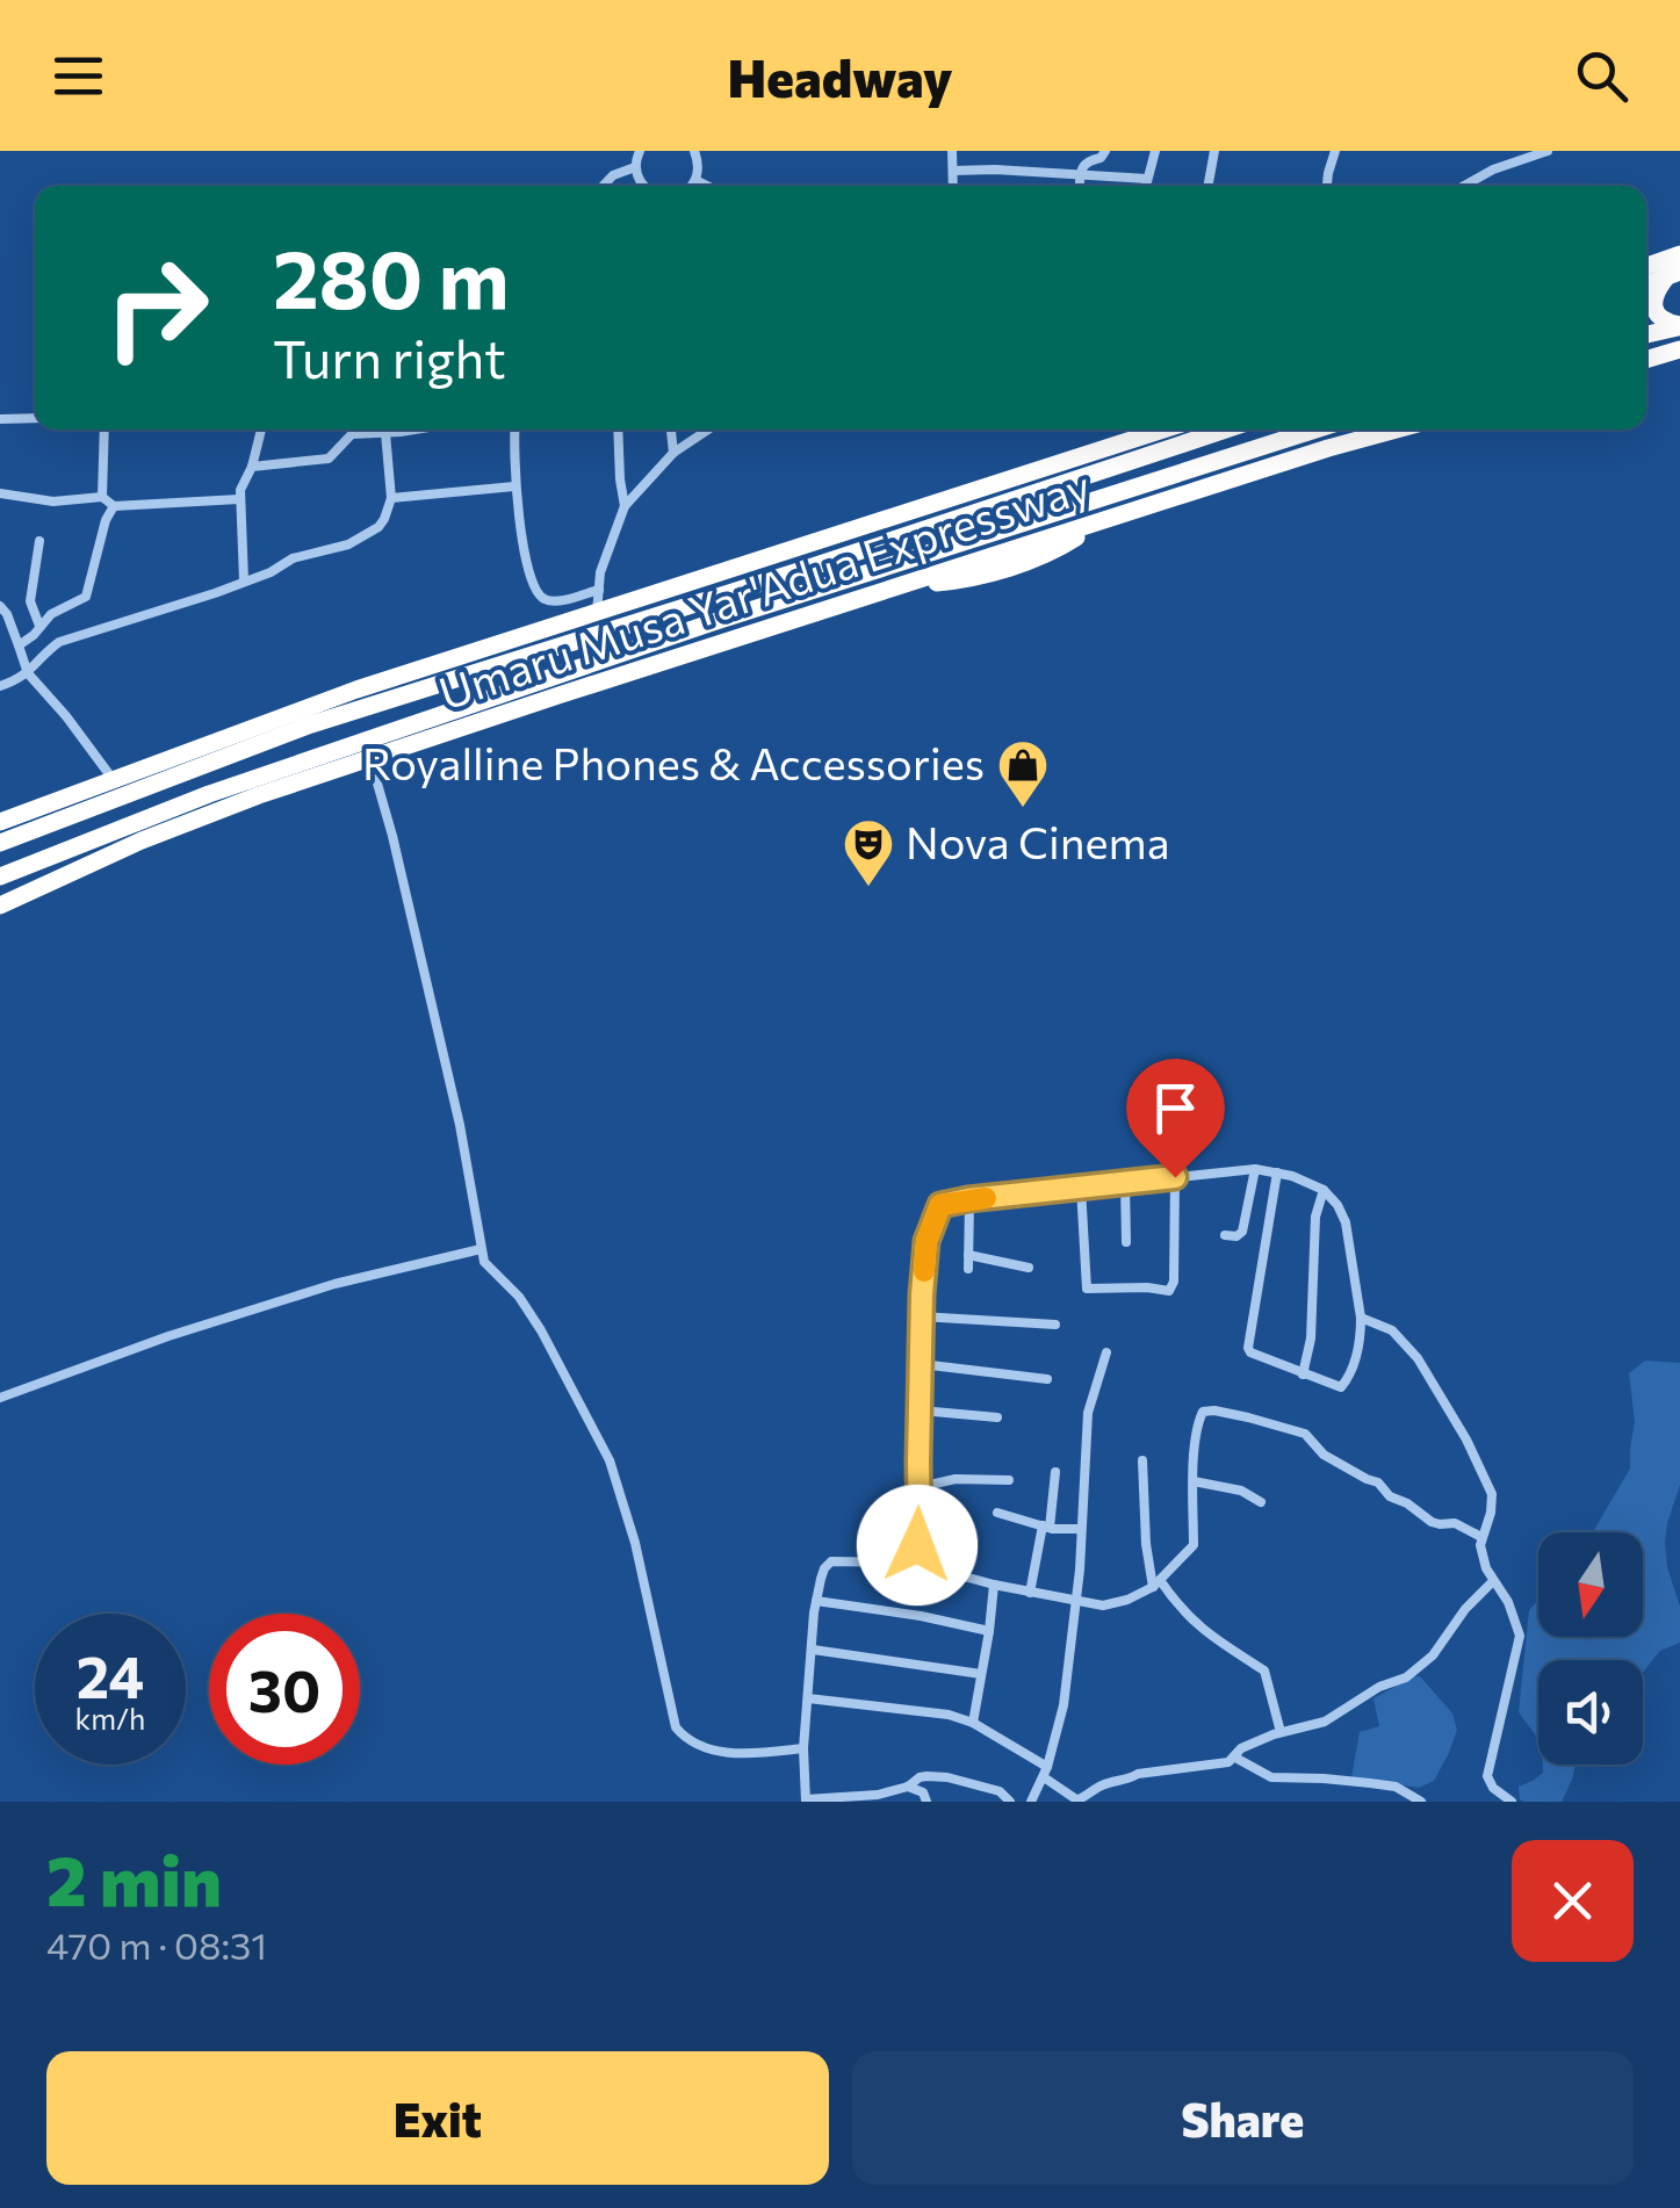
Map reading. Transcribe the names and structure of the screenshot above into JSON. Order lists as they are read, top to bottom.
{
  "streets": {
    "highway": ["Umaru Musa Yar'Adua Expressway"]
  },
  "places": {
    "shop": ["Royalline Phones & Accessories"],
    "theatre": ["Nova Cinema"]
  },
  "north": "bottom",
  "page": {
    "header": "Headway",
    "turn": ["280 m", "Turn right"],
    "speed": "24 km/h",
    "limit": "30",
    "heading": ["2 min", "470 m · 08:31"],
    "buttons": ["Exit", "Share"]
  }
}
